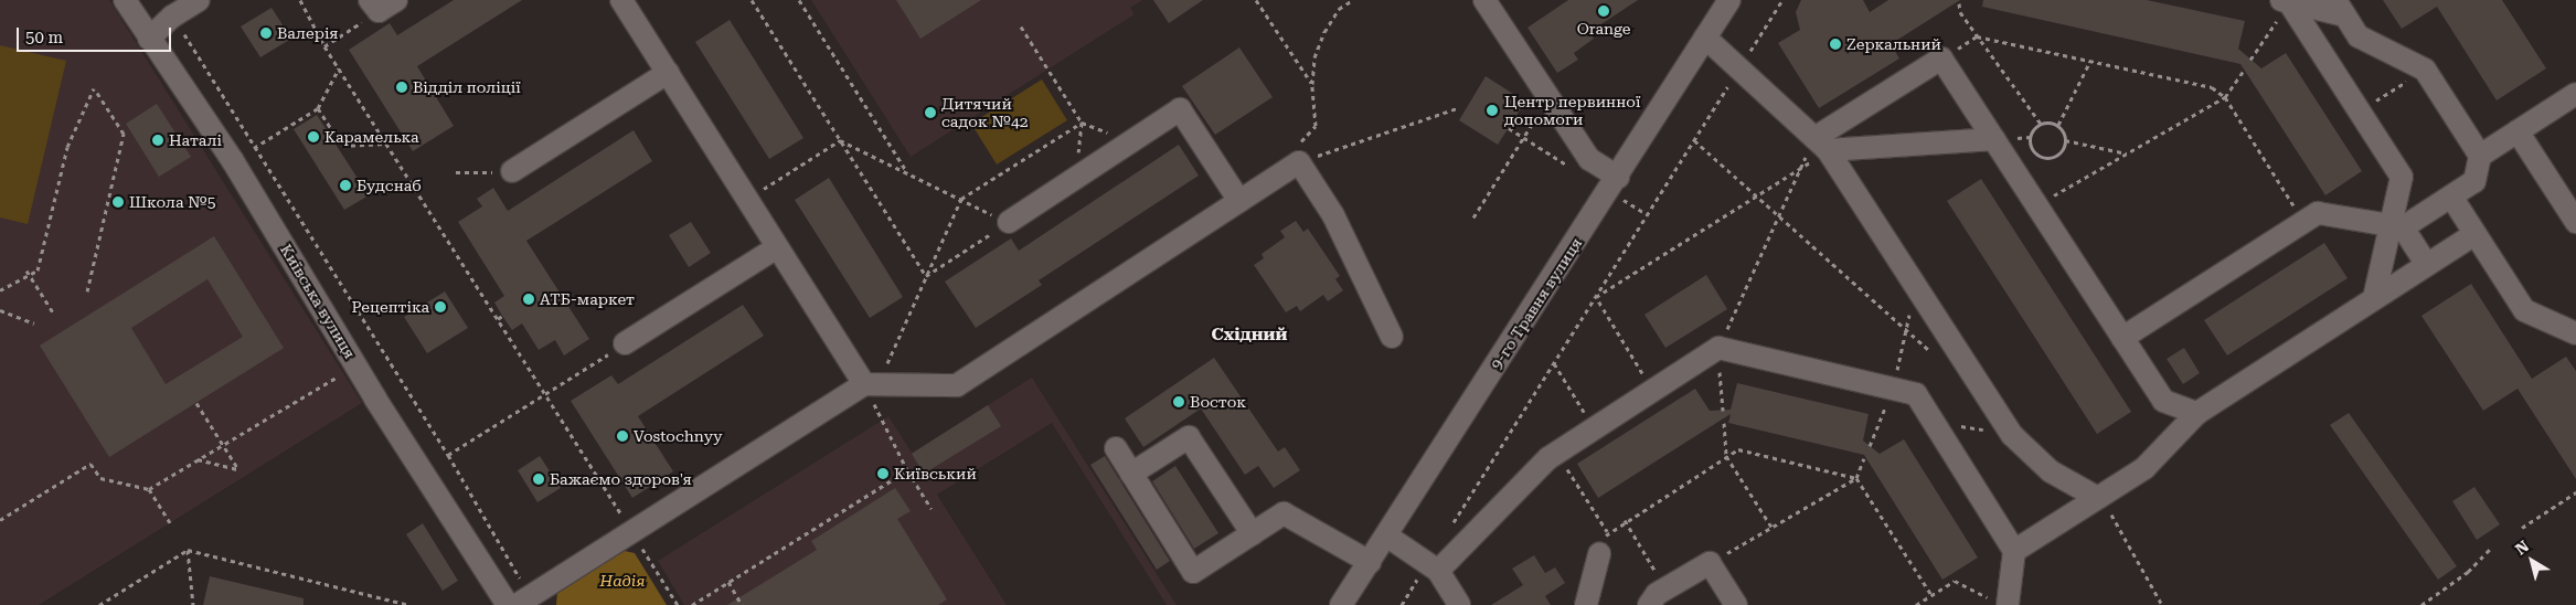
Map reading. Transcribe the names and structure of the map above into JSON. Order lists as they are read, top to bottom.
{
  "streets": {
    "street": ["Київська вулиця", "9-го Травня вулиця"]
  },
  "districts": ["Східний"],
  "parks": ["Надія"],
  "places": [
    "Orange",
    "Валерія",
    "Zеркальний",
    "Відділ поліції",
    "Центр первинної допомоги",
    "Дитячий садок №42",
    "Карамелька",
    "Наталі",
    "Будснаб",
    "Школа №5",
    "АТБ-маркет",
    "Рецептіка",
    "Восток",
    "Vostochnyy",
    "Київський",
    "Бажаємо здоров'я"
  ],
  "scale_bar": "50 m",
  "north": "top left"
}
